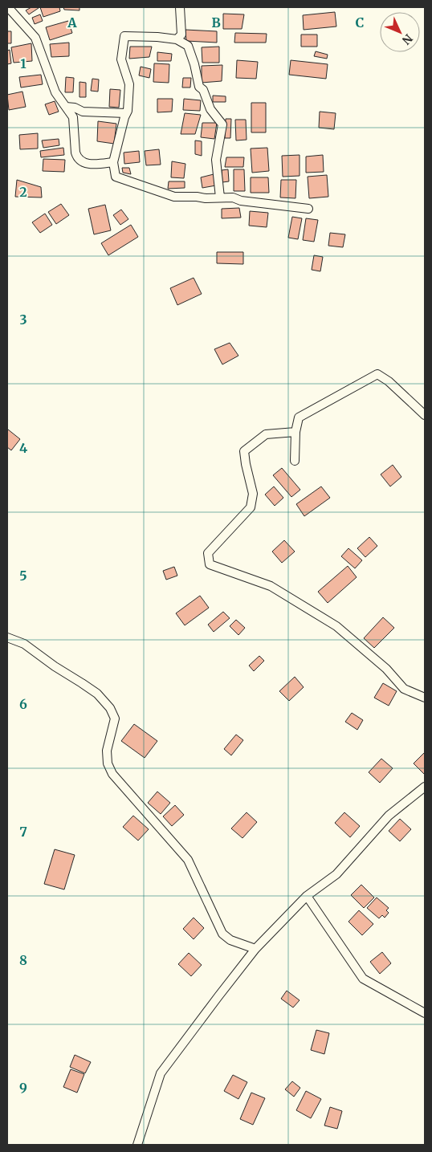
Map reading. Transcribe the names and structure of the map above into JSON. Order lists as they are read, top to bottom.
{
  "north": "bottom right",
  "grid": {
    "columns": ["A", "B", "C"],
    "rows": [
      "1",
      "2",
      "3",
      "4",
      "5",
      "6",
      "7",
      "8",
      "9"
    ]
  }
}
